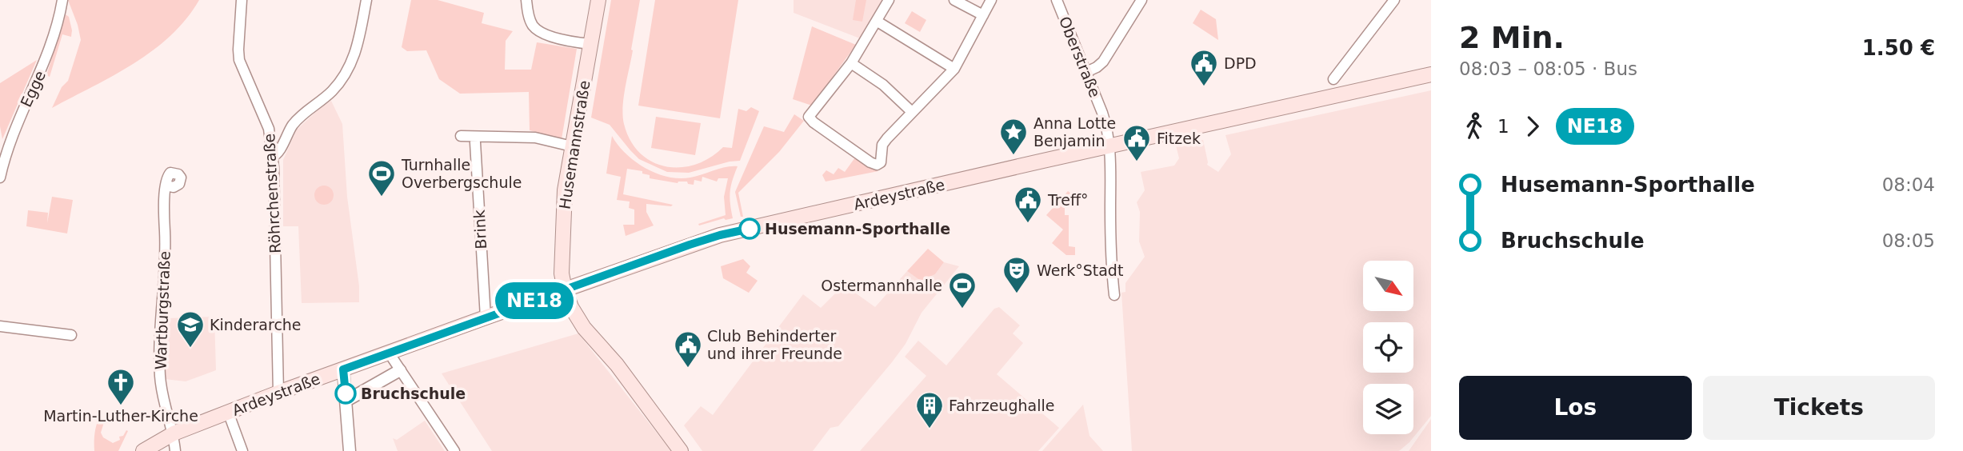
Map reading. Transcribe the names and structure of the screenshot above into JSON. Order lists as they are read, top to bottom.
{
  "streets": {
    "main road": ["Husemannstraße", "Ardeystraße"],
    "street": [
      "Oberstraße",
      "Egge",
      "Röhrchenstraße",
      "Brink",
      "Wartburgstraße"
    ]
  },
  "crossings": [
    ["Oberstraße", "Ardeystraße"],
    ["Husemannstraße", "Ardeystraße"],
    ["Röhrchenstraße", "Ardeystraße"],
    ["Ardeystraße", "Brink"],
    ["Ardeystraße", "Wartburgstraße"]
  ],
  "places": {
    "public building": [
      "DPD",
      "Fitzek",
      "Treff°",
      "Club Behinderter und ihrer Freunde"
    ],
    "place": ["Anna Lotte Benjamin"],
    "sports": ["Turnhalle Overbergschule", "Ostermannhalle"],
    "other": ["Husemann-Sporthalle", "Bruchschule"],
    "theatre": ["Werk°Stadt"],
    "school or university": ["Kinderarche"],
    "church": ["Martin-Luther-Kirche"],
    "building": ["Fahrzeughalle"]
  },
  "lines": ["bus line NE18"],
  "north": "bottom right",
  "page": {
    "on_map": "NE18",
    "heading": ["2 Min.", "08:03 – 08:05 · Bus", "1.50 €"],
    "legs": ["1", "NE18"],
    "list": [
      {
        "name": "Husemann-Sporthalle",
        "value": "08:04"
      },
      {
        "name": "Bruchschule",
        "value": "08:05"
      }
    ],
    "buttons": ["Los", "Tickets"]
  }
}
